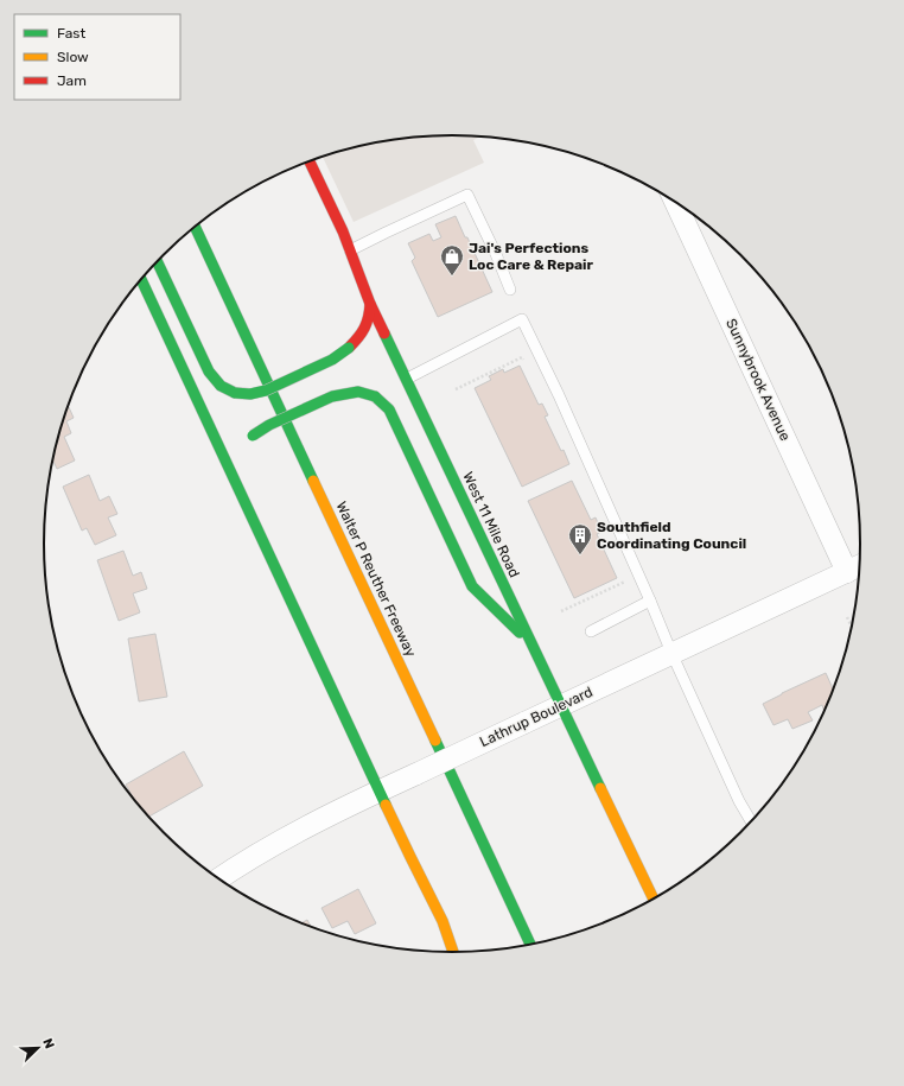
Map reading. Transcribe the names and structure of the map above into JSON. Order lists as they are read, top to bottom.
{
  "streets": {
    "main road": ["West 11 Mile Road", "Walter P Reuther Freeway"],
    "street": ["Sunnybrook Avenue", "Lathrup Boulevard"]
  },
  "crossings": [
    ["Sunnybrook Avenue", "Lathrup Boulevard"],
    ["West 11 Mile Road", "Lathrup Boulevard"]
  ],
  "places": {
    "shop": ["Jai's Perfections Loc Care & Repair"],
    "building": ["Southfield Coordinating Council"]
  },
  "legend": ["Fast", "Slow", "Jam"],
  "north": "top right"
}
